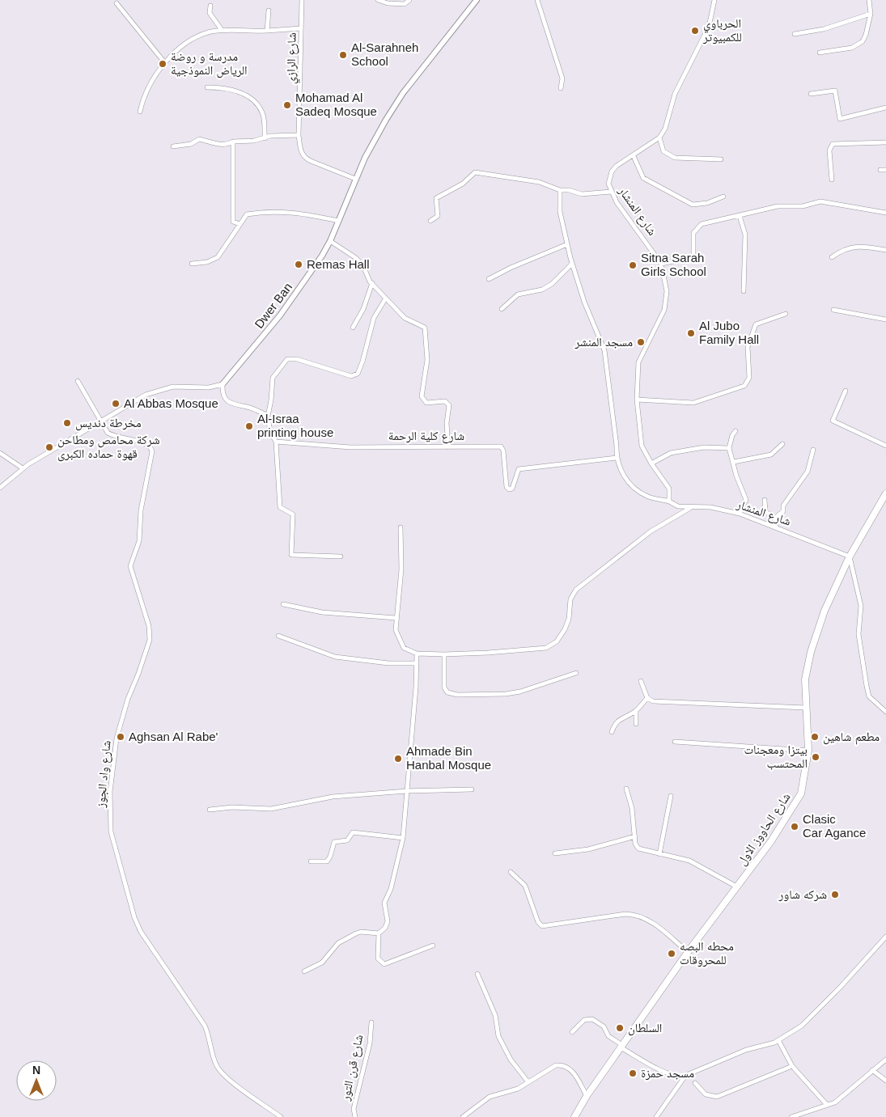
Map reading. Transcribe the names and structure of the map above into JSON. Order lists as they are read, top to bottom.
{
  "streets": {
    "main road": ["شارع الحاووز الاول"],
    "street": [
      "شارع الرازي",
      "شارع المنشار",
      "Dwer Ban",
      "شارع كلية الرحمة",
      "شارع واد الجوز",
      "شارع قرن التور"
    ]
  },
  "crossings": [
    ["شارع الرازي", "Dwer Ban"],
    ["شارع المنشار", "شارع كلية الرحمة"],
    ["شارع المنشار", "شارع الحاووز الاول"]
  ],
  "places": [
    "الحرباوي للكمبيوتر",
    "Al-Sarahneh School",
    "مدرسة و روضة الرياض النموذجية",
    "Mohamad Al Sadeq Mosque",
    "Remas Hall",
    "Sitna Sarah Girls School",
    "Al Jubo Family Hall",
    "مسجد المنشر",
    "Al Abbas Mosque",
    "مخرطة دنديس",
    "Al-Israa printing house",
    "شركة محامص ومطاحن قهوة حماده الكبرى",
    "Aghsan Al Rabe'",
    "مطعم شاهين",
    "بيتزا ومعجنات المحتسب",
    "Ahmade Bin Hanbal Mosque",
    "Clasic Car Agance",
    "شركه شاور",
    "محطه البصه للمحروقات",
    "السلطان",
    "مسجد حمزة"
  ],
  "north": "top"
}
